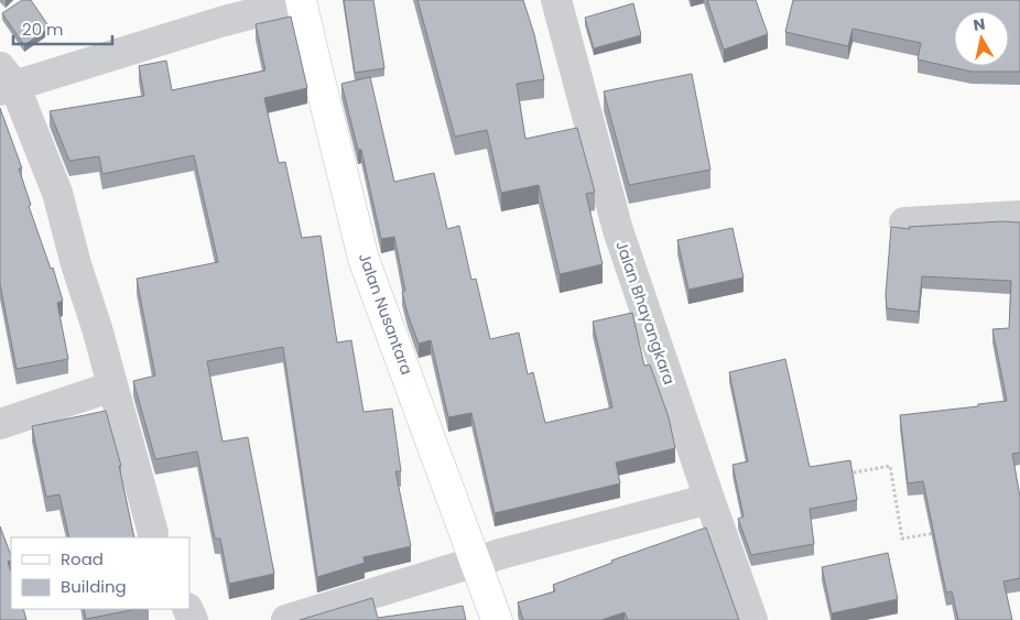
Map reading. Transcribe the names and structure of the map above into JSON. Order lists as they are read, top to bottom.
{
  "streets": {
    "main road": ["Jalan Nusantara"],
    "street": ["Jalan Bhayangkara"]
  },
  "legend": ["Road", "Building"],
  "scale_bar": "20 m",
  "north": "top"
}
